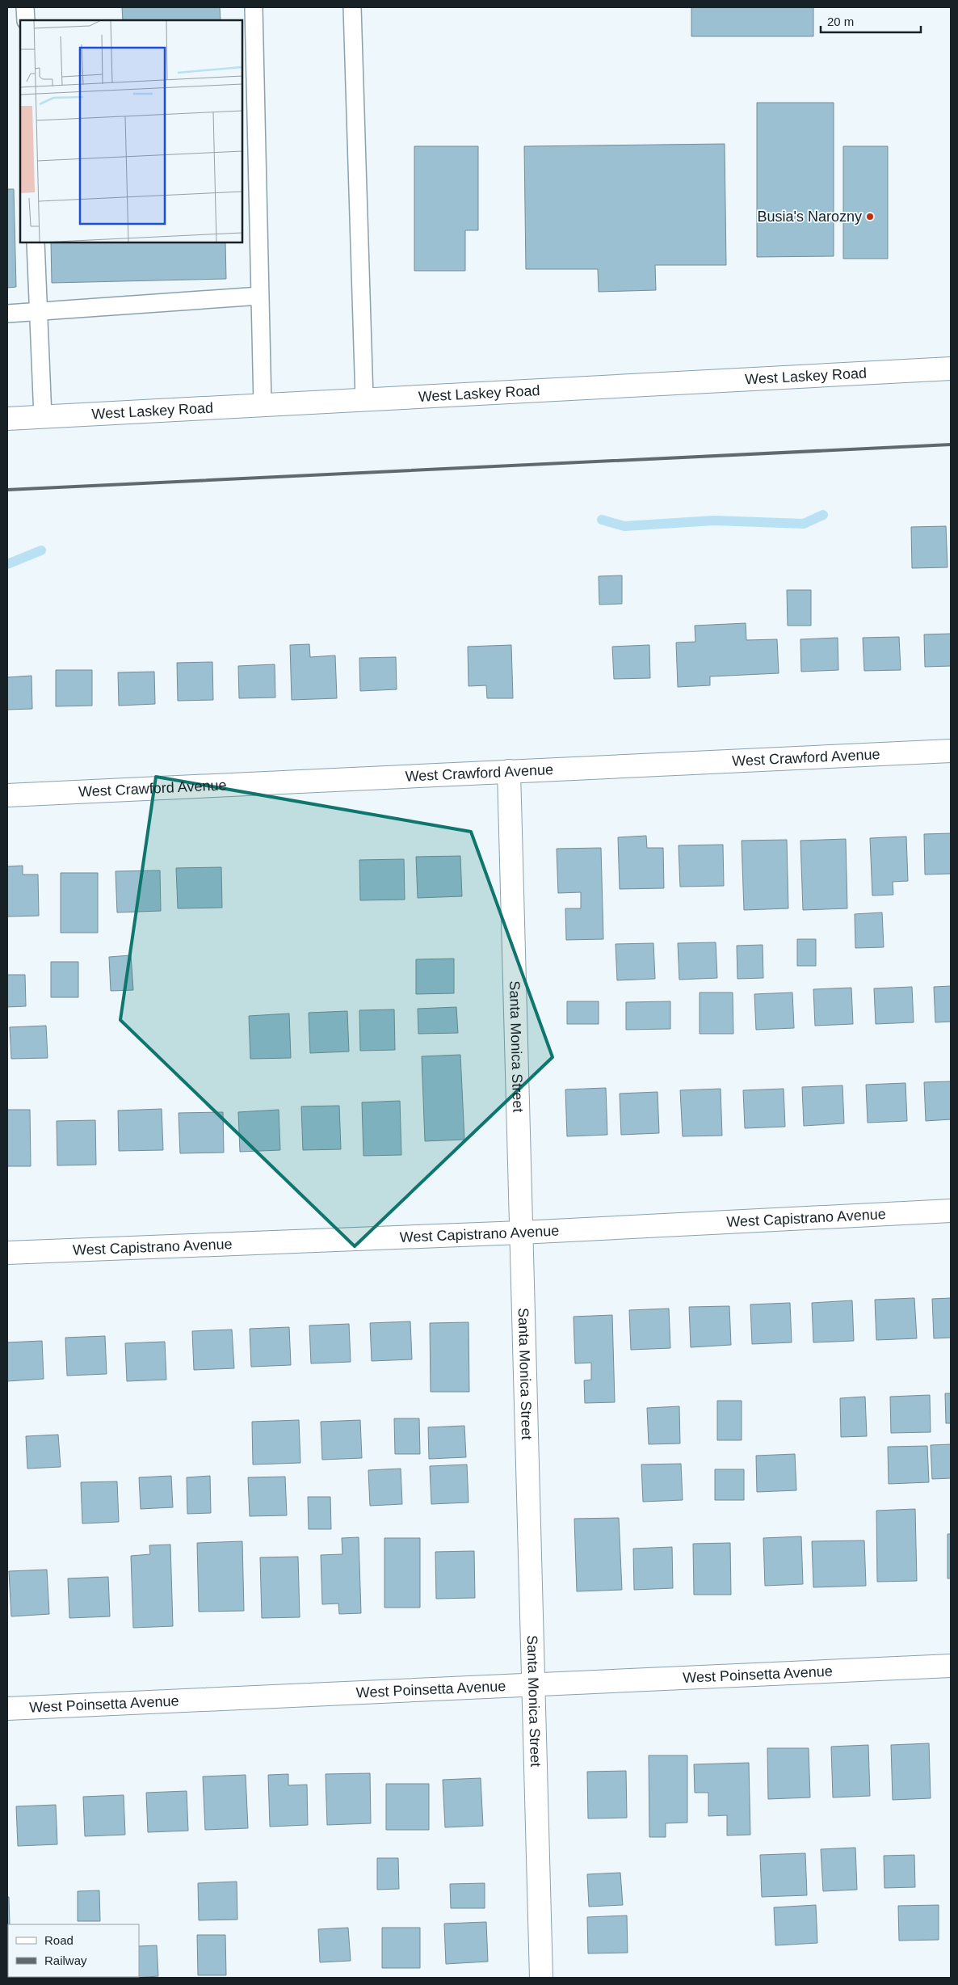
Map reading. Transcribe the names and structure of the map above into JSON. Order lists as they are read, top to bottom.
{
  "streets": {
    "street": [
      "West Laskey Road",
      "West Crawford Avenue",
      "Santa Monica Street",
      "West Capistrano Avenue",
      "West Poinsetta Avenue"
    ]
  },
  "crossings": [
    ["West Crawford Avenue", "Santa Monica Street"],
    ["Santa Monica Street", "West Capistrano Avenue"],
    ["Santa Monica Street", "West Poinsetta Avenue"]
  ],
  "places": ["Busia's Narozny"],
  "legend": ["Road", "Railway"],
  "scale_bar": "20 m"
}
